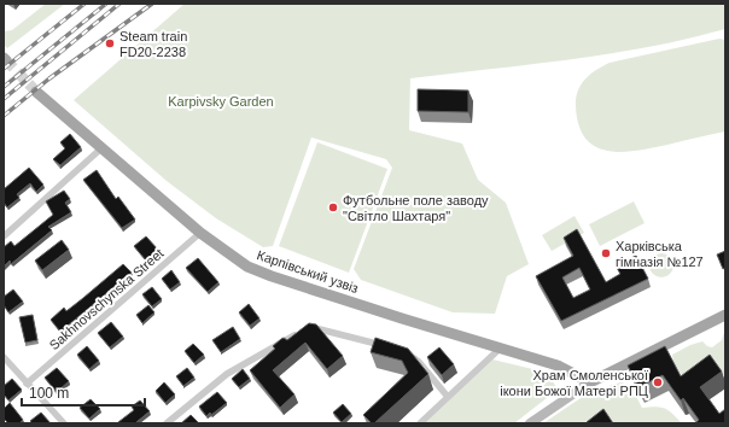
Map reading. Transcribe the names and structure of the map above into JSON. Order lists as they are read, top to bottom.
{
  "streets": {
    "main road": ["Карпівський узвіз"],
    "street": ["Sakhnovschynska Street"]
  },
  "crossings": [
    ["Карпівський узвіз", "Sakhnovschynska Street"]
  ],
  "parks": ["Karpivsky Garden"],
  "places": [
    "Steam train FD20-2238",
    "Футбольне поле заводу \"Світло Шахтаря\"",
    "Харківська гімназія №127",
    "Храм Смоленської ікони Божої Матері РПЦ"
  ],
  "scale_bar": "100 m"
}
